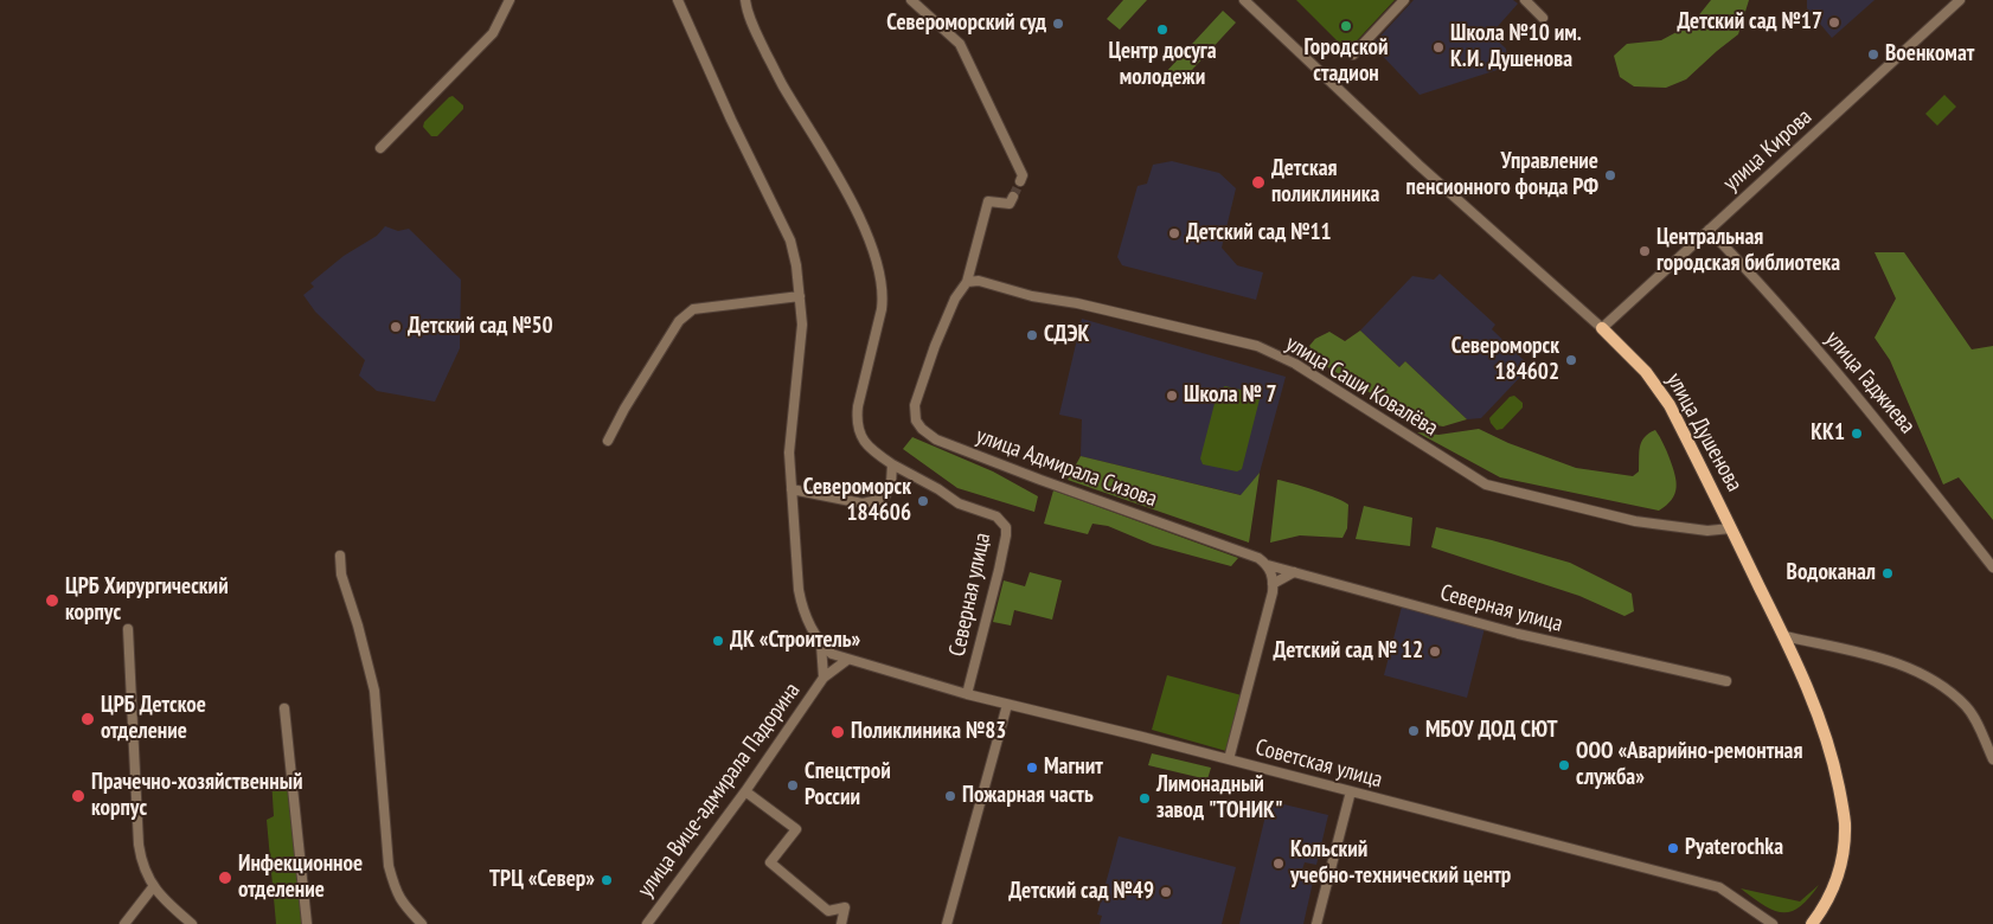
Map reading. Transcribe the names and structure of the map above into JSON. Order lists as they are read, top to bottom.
{
  "streets": {
    "main road": ["улица Душенова"],
    "street": [
      "улица Кирова",
      "улица Гаджиева",
      "улица Саши Ковалёва",
      "улица Адмирала Сизова",
      "Северная улица",
      "Советская улица",
      "улица Вице-адмирала Падорина"
    ]
  },
  "crossings": [
    ["улица Кирова", "улица Гаджиева"],
    ["улица Кирова", "улица Душенова"],
    ["улица Саши Ковалёва", "улица Душенова"],
    ["улица Саши Ковалёва", "улица Адмирала Сизова"],
    ["улица Адмирала Сизова", "Северная улица"],
    ["Северная улица", "Советская улица"],
    ["Советская улица", "улица Вице-адмирала Падорина"]
  ],
  "places": [
    "Детский сад №17",
    "Североморский суд",
    "Городской стадион",
    "Центр досуга молодежи",
    "Школа №10 им. К.И. Душенова",
    "Военкомат",
    "Управление пенсионного фонда РФ",
    "Детская поликлиника",
    "Детский сад №11",
    "Центральная городская библиотека",
    "Детский сад №50",
    "СДЭК",
    "Североморск 184602",
    "Школа № 7",
    "КК1",
    "Североморск 184606",
    "Водоканал",
    "ЦРБ Хирургический корпус",
    "ДК «Строитель»",
    "Детский сад № 12",
    "ЦРБ Детское отделение",
    "МБОУ ДОД СЮТ",
    "Поликлиника №83",
    "ООО «Аварийно-ремонтная служба»",
    "Магнит",
    "Спецстрой России",
    "Прачечно-хозяйственный корпус",
    "Пожарная часть",
    "Лимонадный завод \"ТОНИК\"",
    "Pyaterochka",
    "Кольский учебно-технический центр",
    "Инфекционное отделение",
    "ТРЦ «Север»",
    "Детcкий сад №49"
  ]
}
